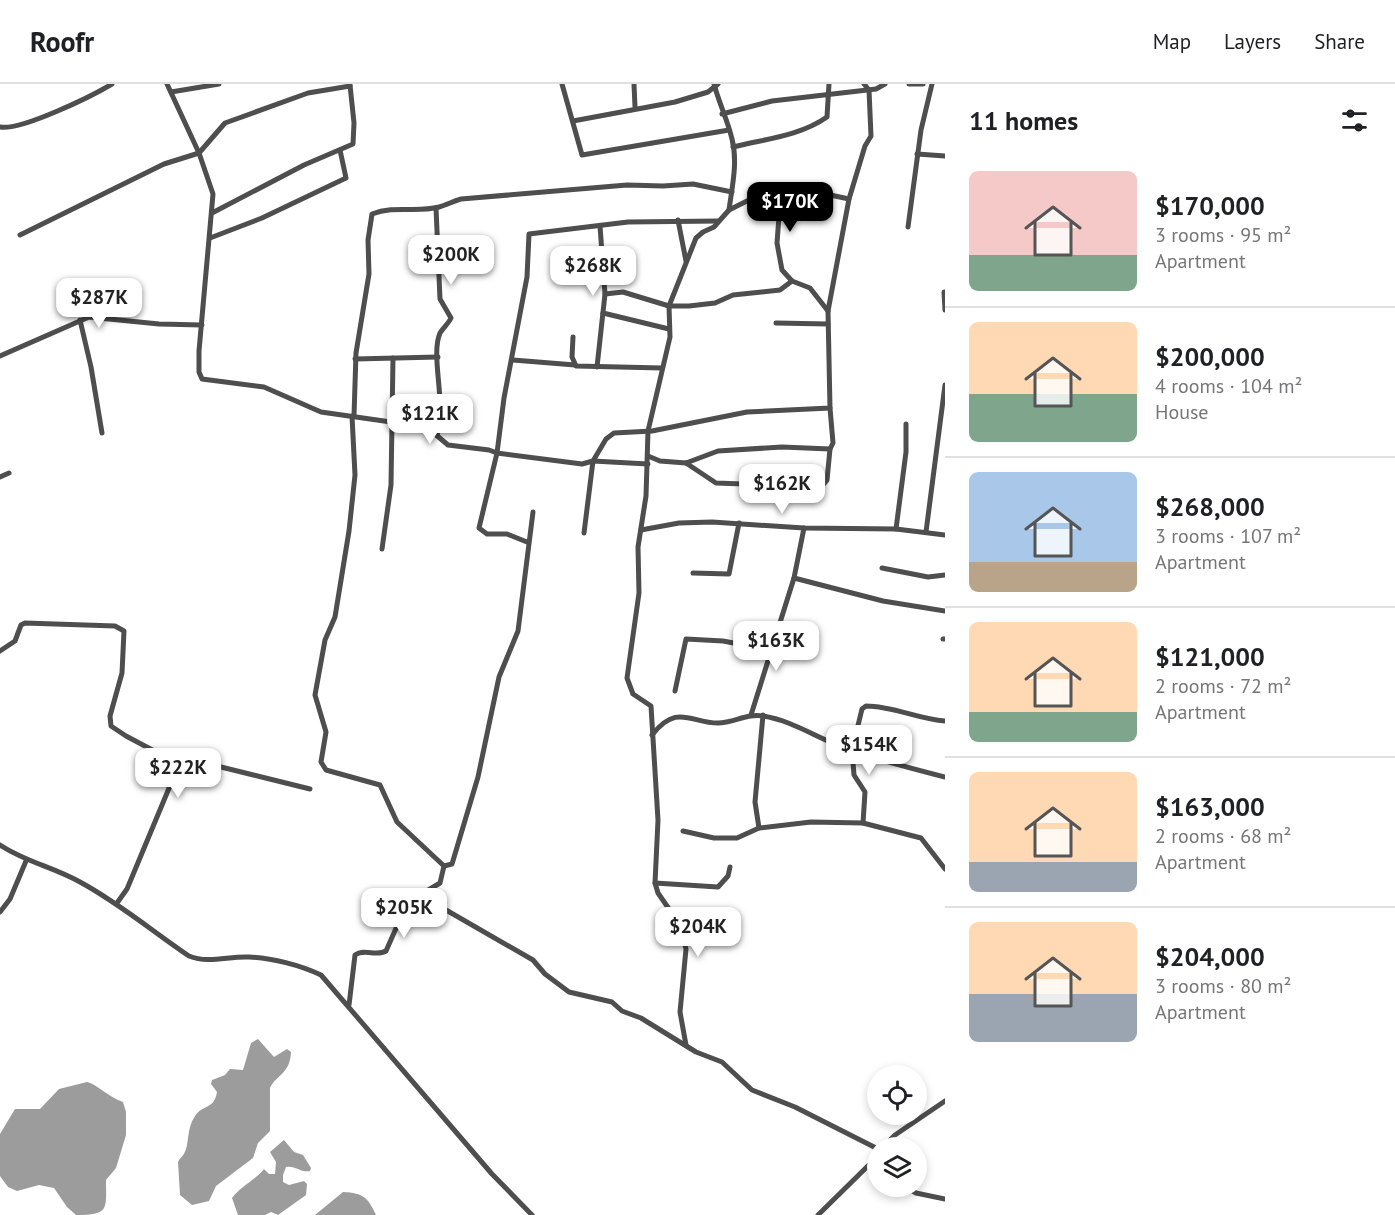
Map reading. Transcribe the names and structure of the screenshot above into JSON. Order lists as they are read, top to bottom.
{
  "page": {
    "header": "Roofr",
    "nav": ["Map", "Layers", "Share"],
    "heading": "11 homes",
    "list": [
      {
        "name": "$170,000",
        "note": "3 rooms · 95 m² · Apartment"
      },
      {
        "name": "$200,000",
        "note": "4 rooms · 104 m² · House"
      },
      {
        "name": "$268,000",
        "note": "3 rooms · 107 m² · Apartment"
      },
      {
        "name": "$121,000",
        "note": "2 rooms · 72 m² · Apartment"
      },
      {
        "name": "$163,000",
        "note": "2 rooms · 68 m² · Apartment"
      },
      {
        "name": "$204,000",
        "note": "3 rooms · 80 m² · Apartment"
      }
    ],
    "price": [
      "$170K",
      "$200K",
      "$268K",
      "$287K",
      "$121K",
      "$162K",
      "$163K",
      "$154K",
      "$222K",
      "$205K",
      "$204K"
    ]
  }
}
